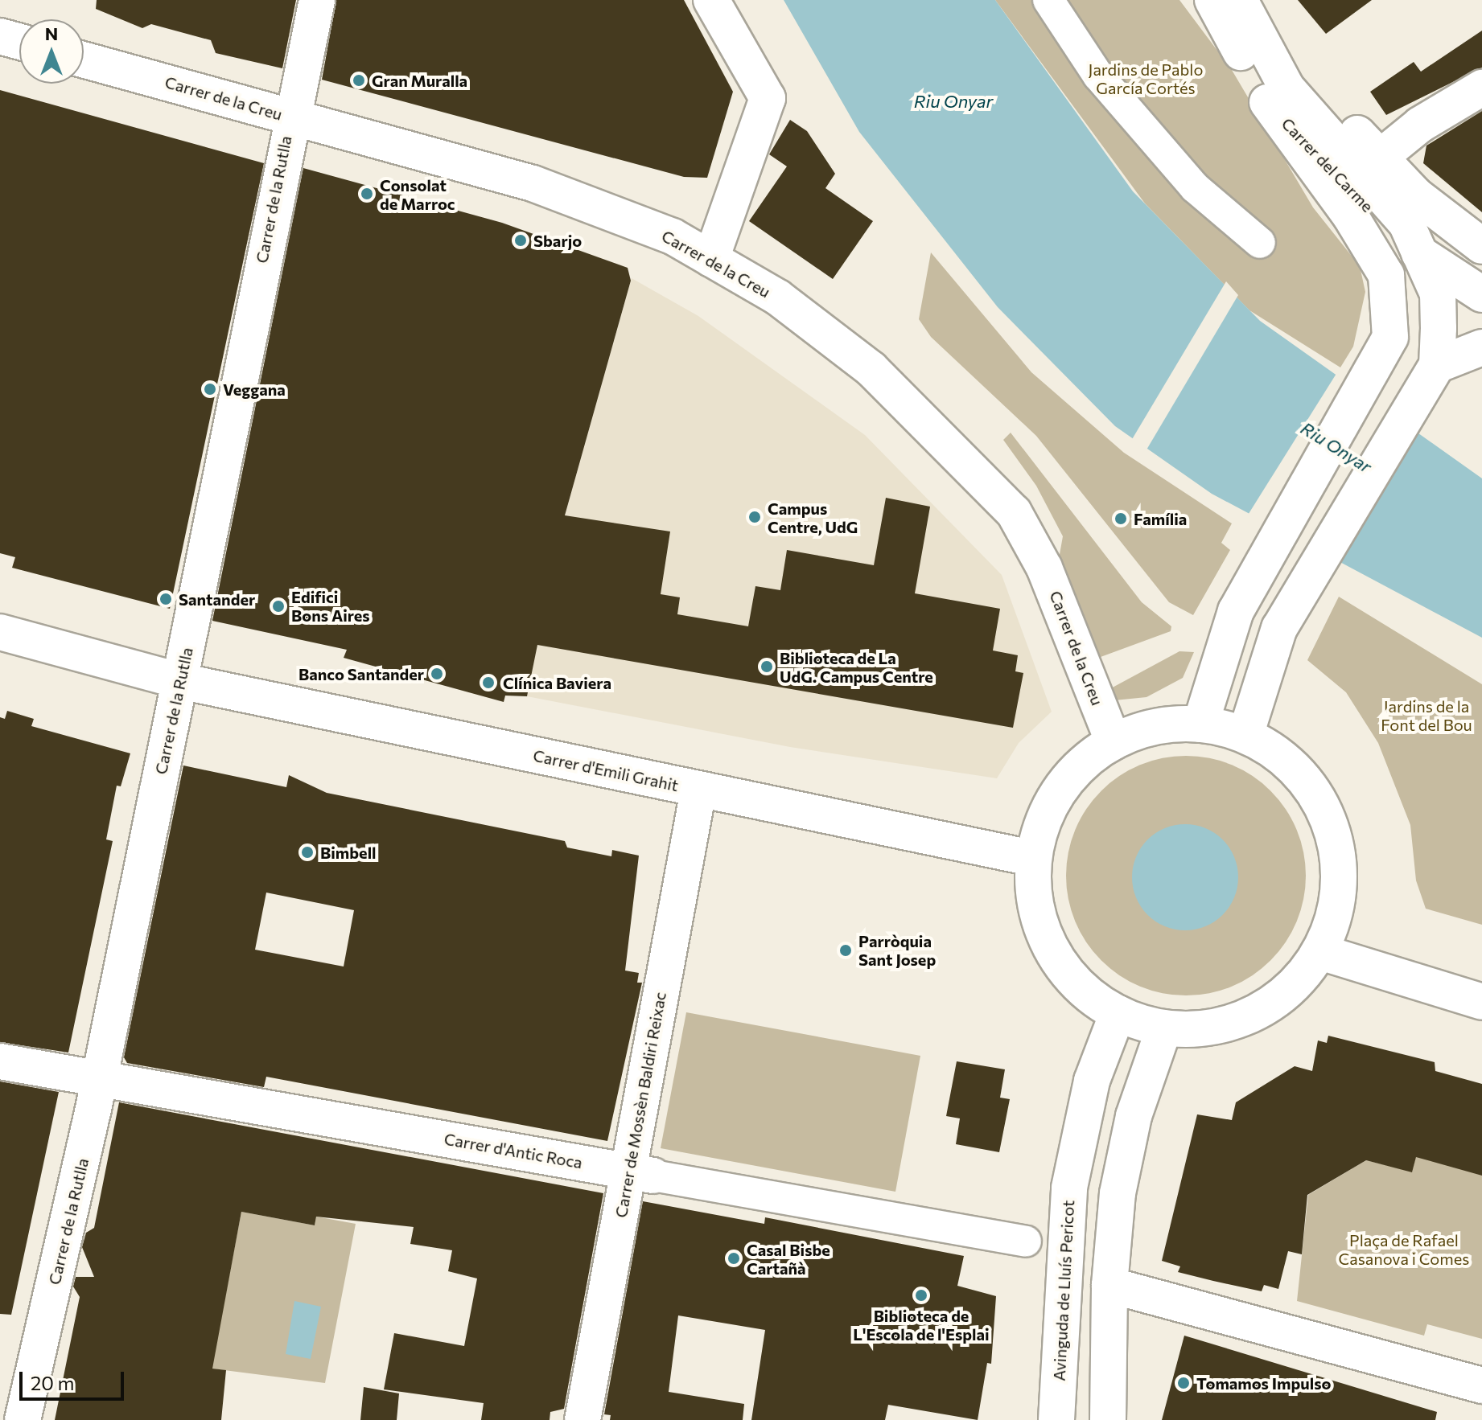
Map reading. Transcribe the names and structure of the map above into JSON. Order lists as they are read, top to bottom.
{
  "streets": {
    "street": [
      "Carrer de la Creu",
      "Carrer del Carme",
      "Carrer de la Rutlla",
      "Carrer d'Emili Grahit",
      "Carrer de Mossèn Baldiri Reixac",
      "Carrer d'Antic Roca",
      "Avinguda de Lluís Pericot"
    ]
  },
  "crossings": [
    ["Carrer de la Creu", "Carrer de la Rutlla"],
    ["Carrer de la Rutlla", "Carrer d'Emili Grahit"],
    ["Carrer de la Rutlla", "Carrer d'Antic Roca"],
    ["Carrer d'Emili Grahit", "Carrer de Mossèn Baldiri Reixac"],
    ["Carrer de Mossèn Baldiri Reixac", "Carrer d'Antic Roca"]
  ],
  "water": ["Riu Onyar"],
  "parks": ["Jardins de Pablo García Cortés", "Jardins de la Font del Bou", "Plaça de Rafael Casanova i Comes"],
  "places": [
    "Gran Muralla",
    "Consolat de Marroc",
    "Sbarjo",
    "Veggana",
    "Campus Centre, UdG",
    "Família",
    "Santander",
    "Edifici Bons Aires",
    "Biblioteca de La UdG. Campus Centre",
    "Banco Santander",
    "Clínica Baviera",
    "Bimbell",
    "Parròquia Sant Josep",
    "Casal Bisbe Cartañà",
    "Biblioteca de L'Escola de l'Esplai",
    "Tomamos Impulso"
  ],
  "scale_bar": "20 m",
  "north": "top"
}
